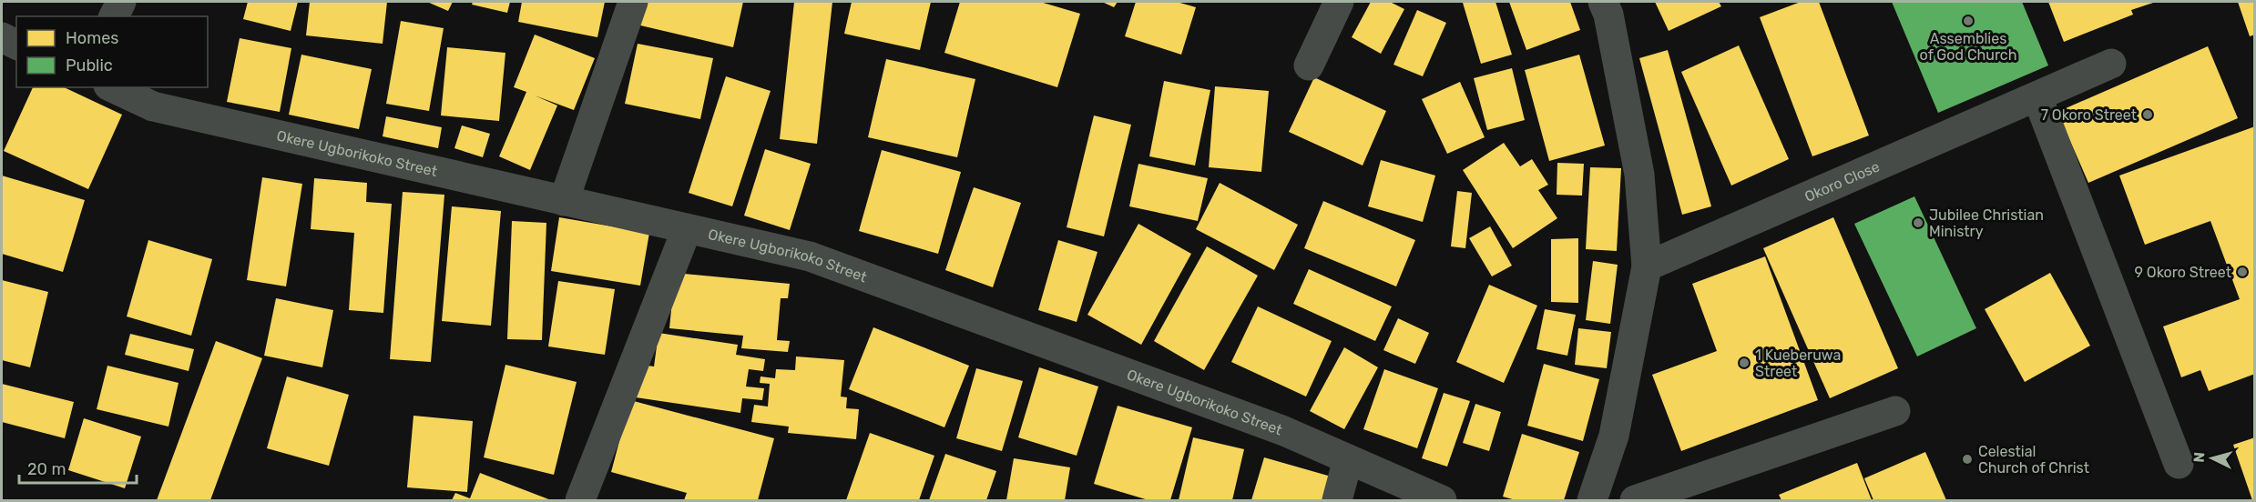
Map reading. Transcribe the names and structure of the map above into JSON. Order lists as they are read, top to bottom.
{
  "streets": {
    "street": ["Okere Ugborikoko Street", "Okoro Close"]
  },
  "places": [
    "Assemblies of God Church",
    "7 Okoro Street",
    "Jubilee Christian Ministry",
    "9 Okoro Street",
    "1 Kueberuwa Street",
    "Celestial Church of Christ"
  ],
  "legend": ["Homes", "Public"],
  "scale_bar": "20 m",
  "north": "left"
}
